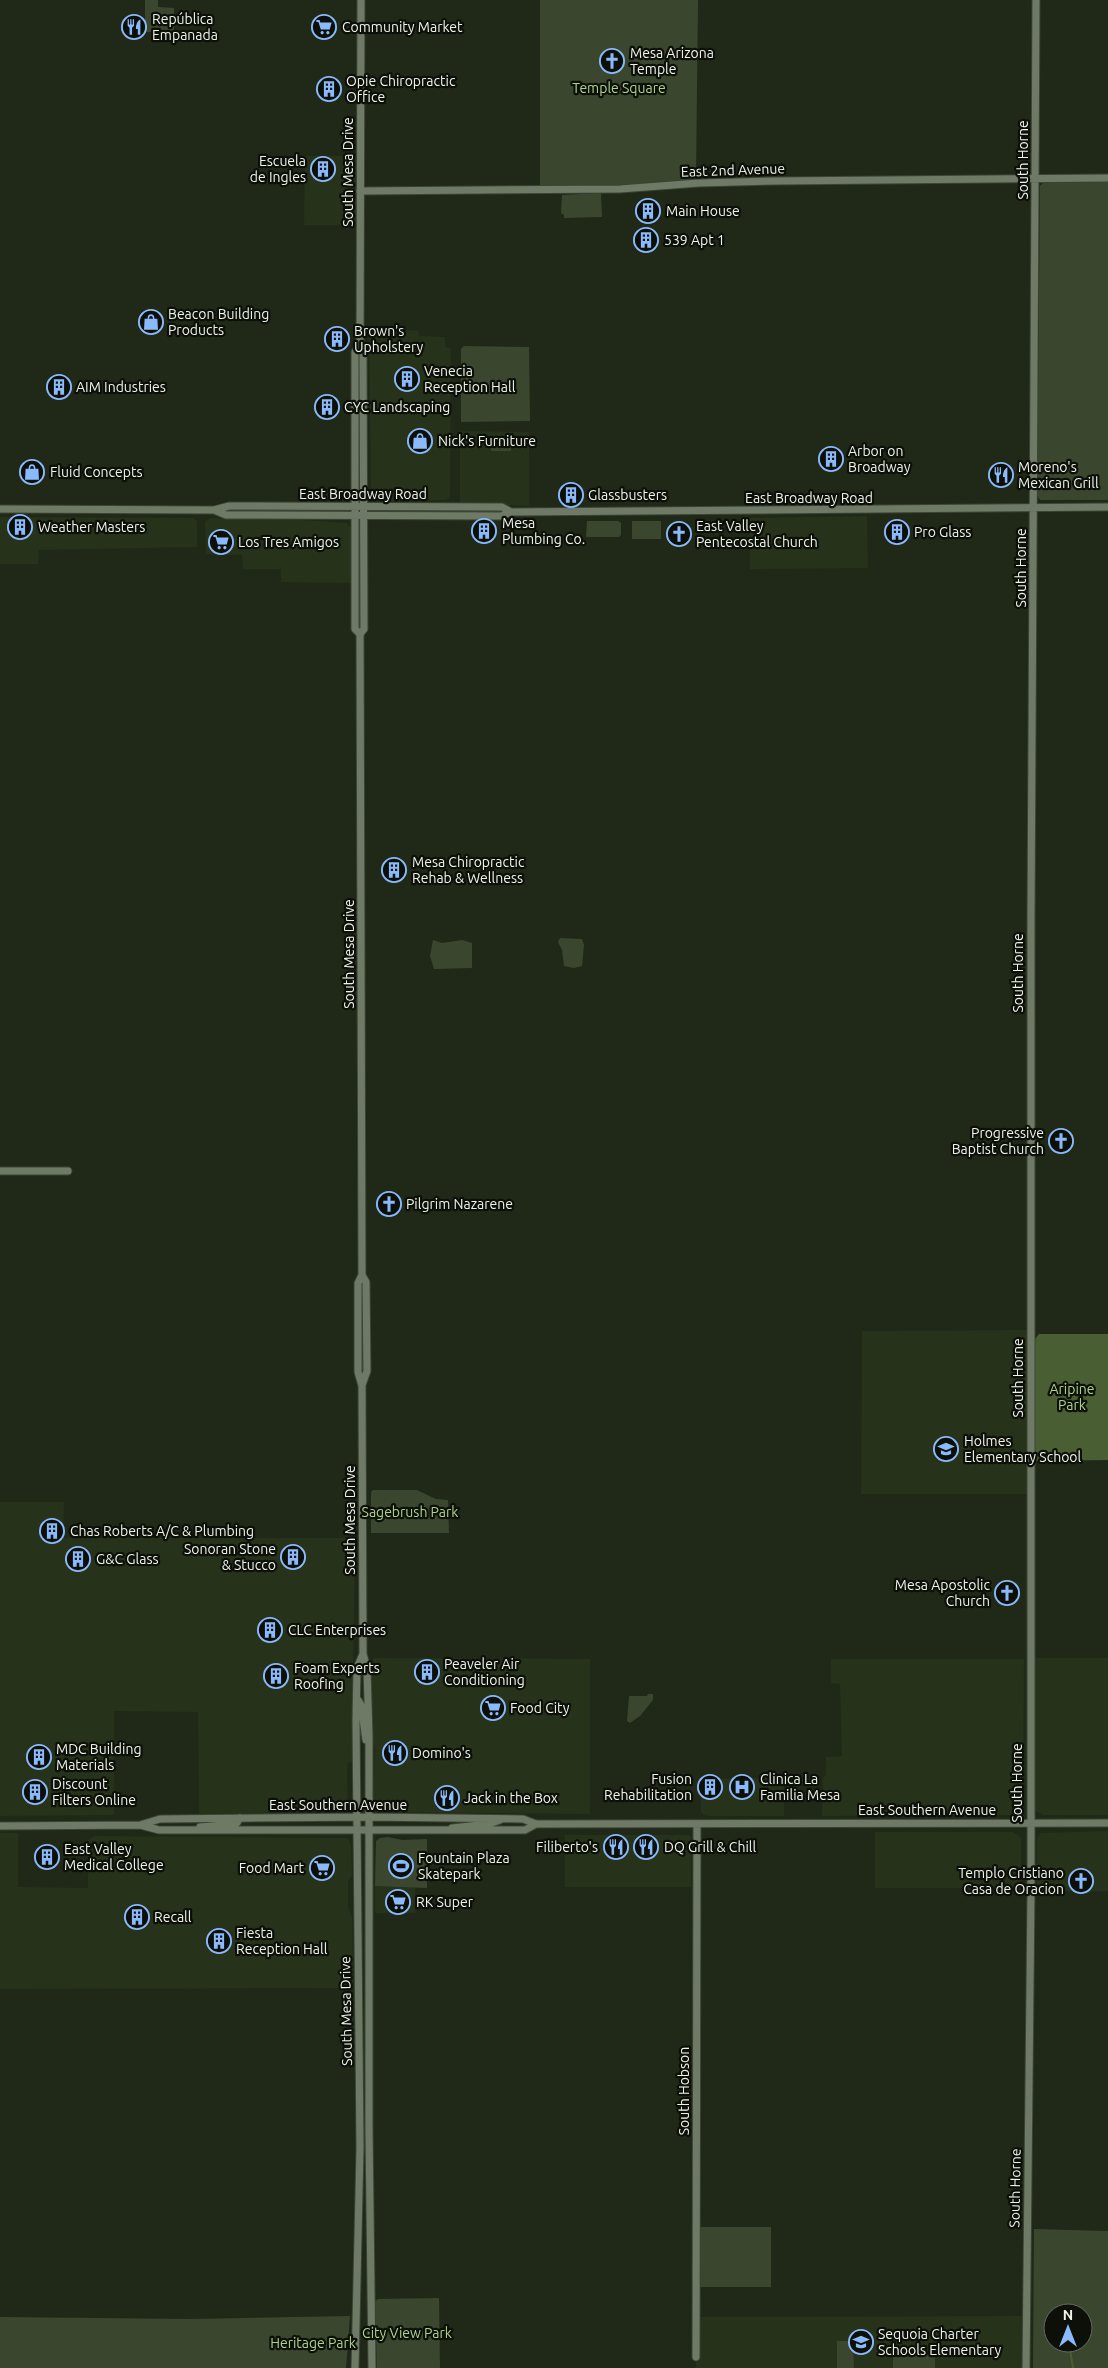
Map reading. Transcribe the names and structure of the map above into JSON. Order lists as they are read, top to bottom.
{
  "streets": {
    "main road": [
      "South Horne",
      "East 2nd Avenue",
      "South Mesa Drive",
      "East Broadway Road",
      "East Southern Avenue",
      "South Hobson"
    ]
  },
  "crossings": [
    ["South Horne", "East 2nd Avenue"],
    ["South Horne", "East Broadway Road"],
    ["South Horne", "East Southern Avenue"],
    ["East 2nd Avenue", "South Mesa Drive"],
    ["South Mesa Drive", "East Broadway Road"],
    ["South Mesa Drive", "East Southern Avenue"],
    ["East Southern Avenue", "South Hobson"]
  ],
  "parks": [
    "Temple Square",
    "Aripine Park",
    "Sagebrush Park",
    "City View Park",
    "Heritage Park"
  ],
  "places": {
    "restaurant": [
      "República Empanada",
      "Moreno's Mexican Grill",
      "Domino's",
      "Jack in the Box",
      "Filiberto's",
      "DQ Grill & Chill"
    ],
    "supermarket": [
      "Community Market",
      "Los Tres Amigos",
      "Food City",
      "Food Mart",
      "RK Super"
    ],
    "church": [
      "Mesa Arizona Temple",
      "East Valley Pentecostal Church",
      "Progressive Baptist Church",
      "Pilgrim Nazarene",
      "Mesa Apostolic Church",
      "Templo Cristiano Casa de Oracion"
    ],
    "building": [
      "Opie Chiropractic Office",
      "Escuela de Ingles",
      "Main House",
      "539 Apt 1",
      "Brown's Upholstery",
      "Venecia Reception Hall",
      "AIM Industries",
      "CYC Landscaping",
      "Arbor on Broadway",
      "Glassbusters",
      "Weather Masters",
      "Mesa Plumbing Co.",
      "Pro Glass",
      "Mesa Chiropractic Rehab & Wellness",
      "Chas Roberts A/C & Plumbing",
      "Sonoran Stone & Stucco",
      "G&C Glass",
      "CLC Enterprises",
      "Peaveler Air Conditioning",
      "Foam Experts Roofing",
      "MDC Building Materials",
      "Fusion Rehabilitation",
      "Discount Filters Online",
      "East Valley Medical College",
      "Recall",
      "Fiesta Reception Hall"
    ],
    "shop": ["Beacon Building Products", "Nick's Furniture", "Fluid Concepts"],
    "school or university": ["Holmes Elementary School", "Sequoia Charter Schools Elementary"],
    "hospital": ["Clinica La Familia Mesa"],
    "sports": ["Fountain Plaza Skatepark"]
  },
  "north": "top"
}
